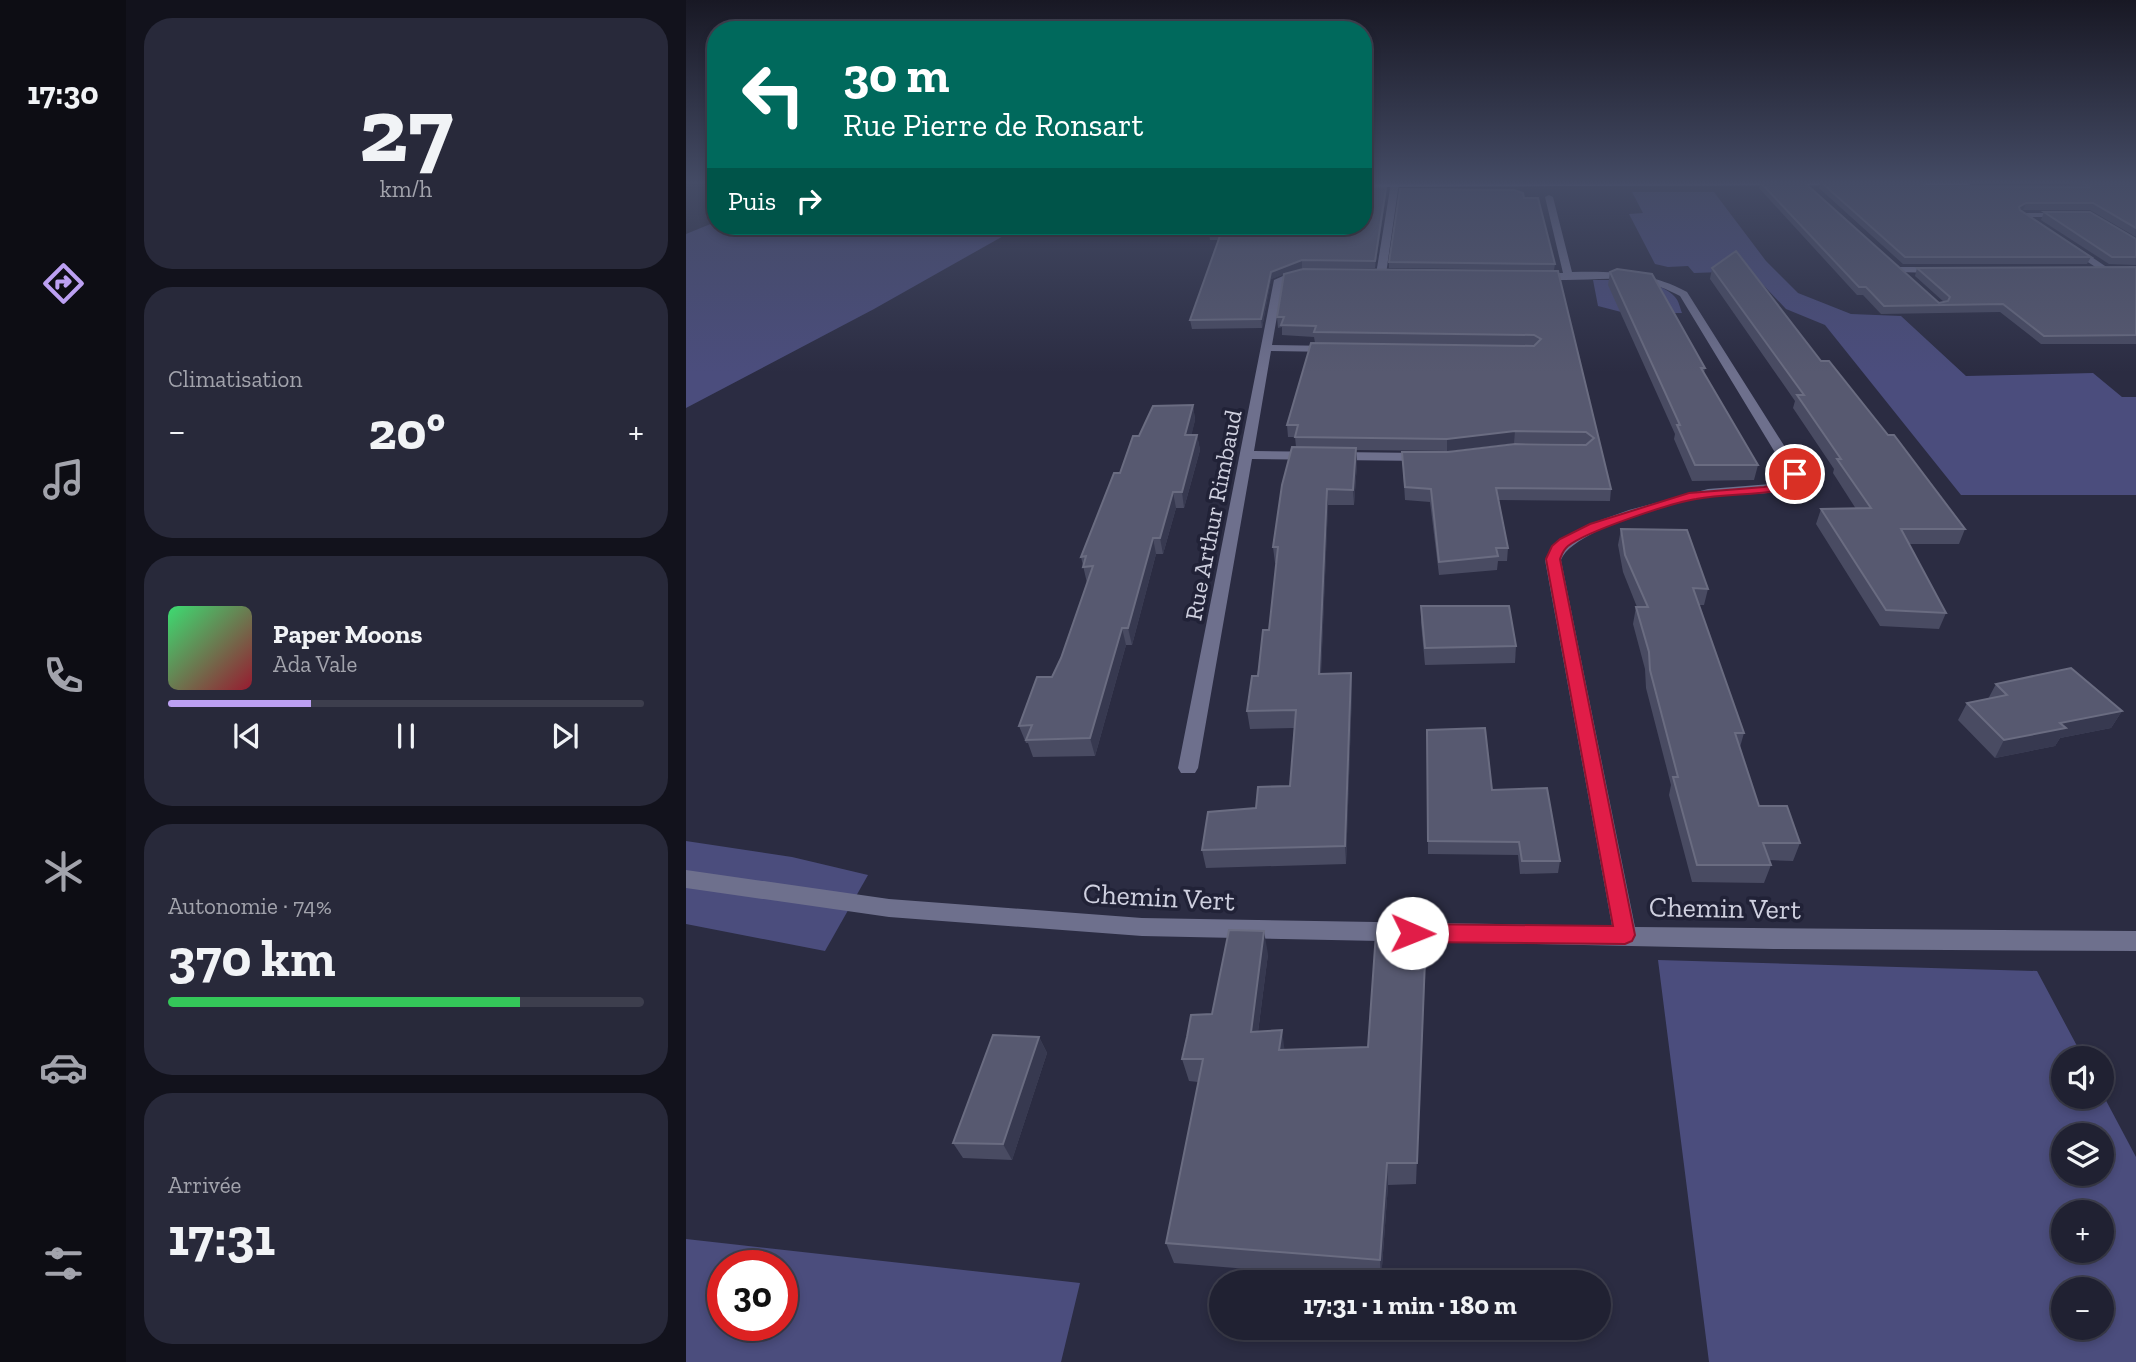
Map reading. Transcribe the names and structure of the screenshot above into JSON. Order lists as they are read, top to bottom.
{
  "streets": {
    "street": ["Rue Arthur Rimbaud", "Chemin Vert"]
  },
  "page": {
    "tabs": "17:30",
    "tile": [
      ["27", "km/h"],
      "Climatisation",
      ["Autonomie · 74%", "370 km"],
      ["Arrivée", "17:31"]
    ],
    "turn": ["30 m", "Rue Pierre de Ronsart"],
    "then": "Puis",
    "heat": ["−", "20°", "+"],
    "song": ["Paper Moons", "Ada Vale"],
    "map_buttons": ["+", "−"],
    "limit": "30",
    "trip": "17:31 · 1 min · 180 m"
  }
}
